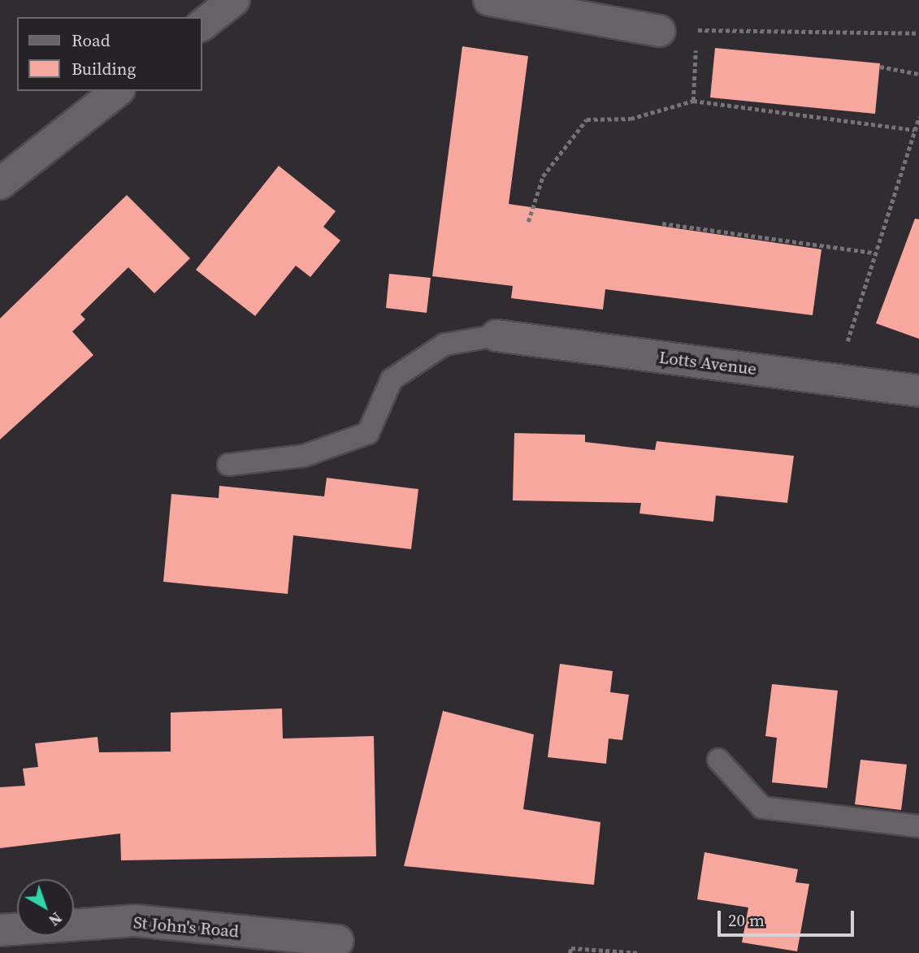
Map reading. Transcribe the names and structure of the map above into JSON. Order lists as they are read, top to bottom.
{
  "streets": {
    "street": ["Lotts Avenue", "St John's Road"]
  },
  "legend": ["Road", "Building"],
  "scale_bar": "20 m",
  "north": "bottom right"
}
